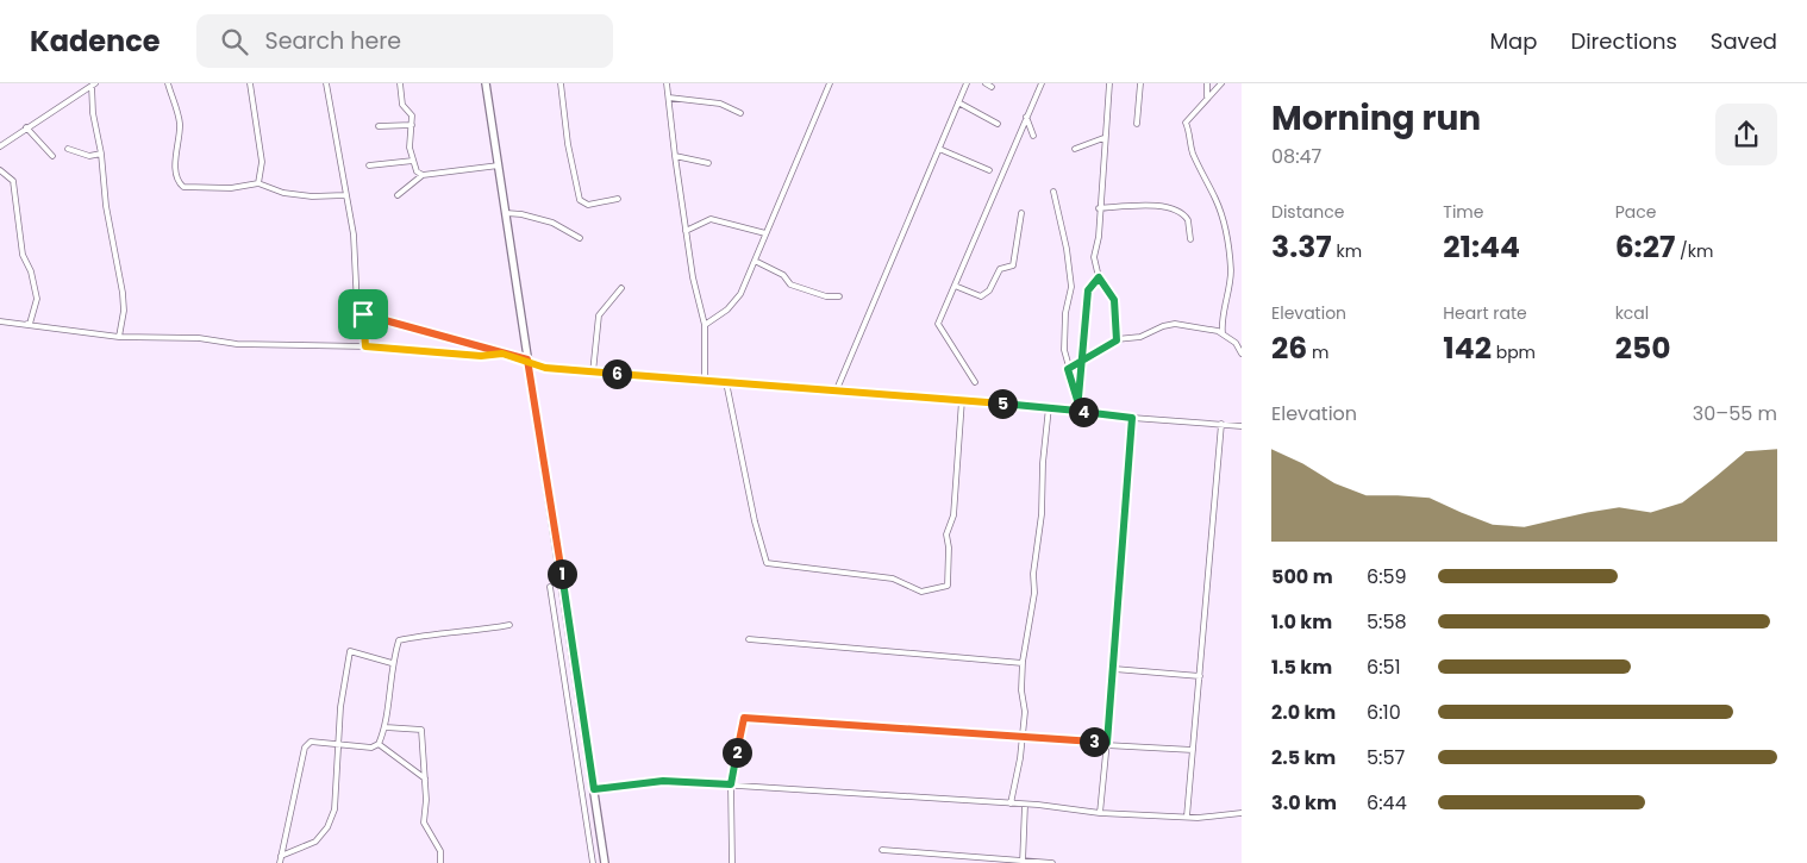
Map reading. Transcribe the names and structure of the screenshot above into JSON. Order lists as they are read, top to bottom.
{
  "page": {
    "header": "Kadence",
    "search": "Search here",
    "nav": ["Map", "Directions", "Saved"],
    "heading": ["Morning run", "08:47"],
    "stats": [
      ["Distance", "3.37 km"],
      ["Time", "21:44"],
      ["Pace", "6:27 /km"],
      ["Elevation", "26 m"],
      ["Heart rate", "142 bpm"],
      ["kcal", "250"]
    ],
    "pins": [
      "6",
      "5",
      "4",
      "1",
      "3",
      "2"
    ],
    "chart": ["Elevation", "30–55 m"],
    "list": [
      {
        "name": "500 m",
        "note": "6:59"
      },
      {
        "name": "1.0 km",
        "note": "5:58"
      },
      {
        "name": "1.5 km",
        "note": "6:51"
      },
      {
        "name": "2.0 km",
        "note": "6:10"
      },
      {
        "name": "2.5 km",
        "note": "5:57"
      },
      {
        "name": "3.0 km",
        "note": "6:44"
      }
    ]
  }
}
